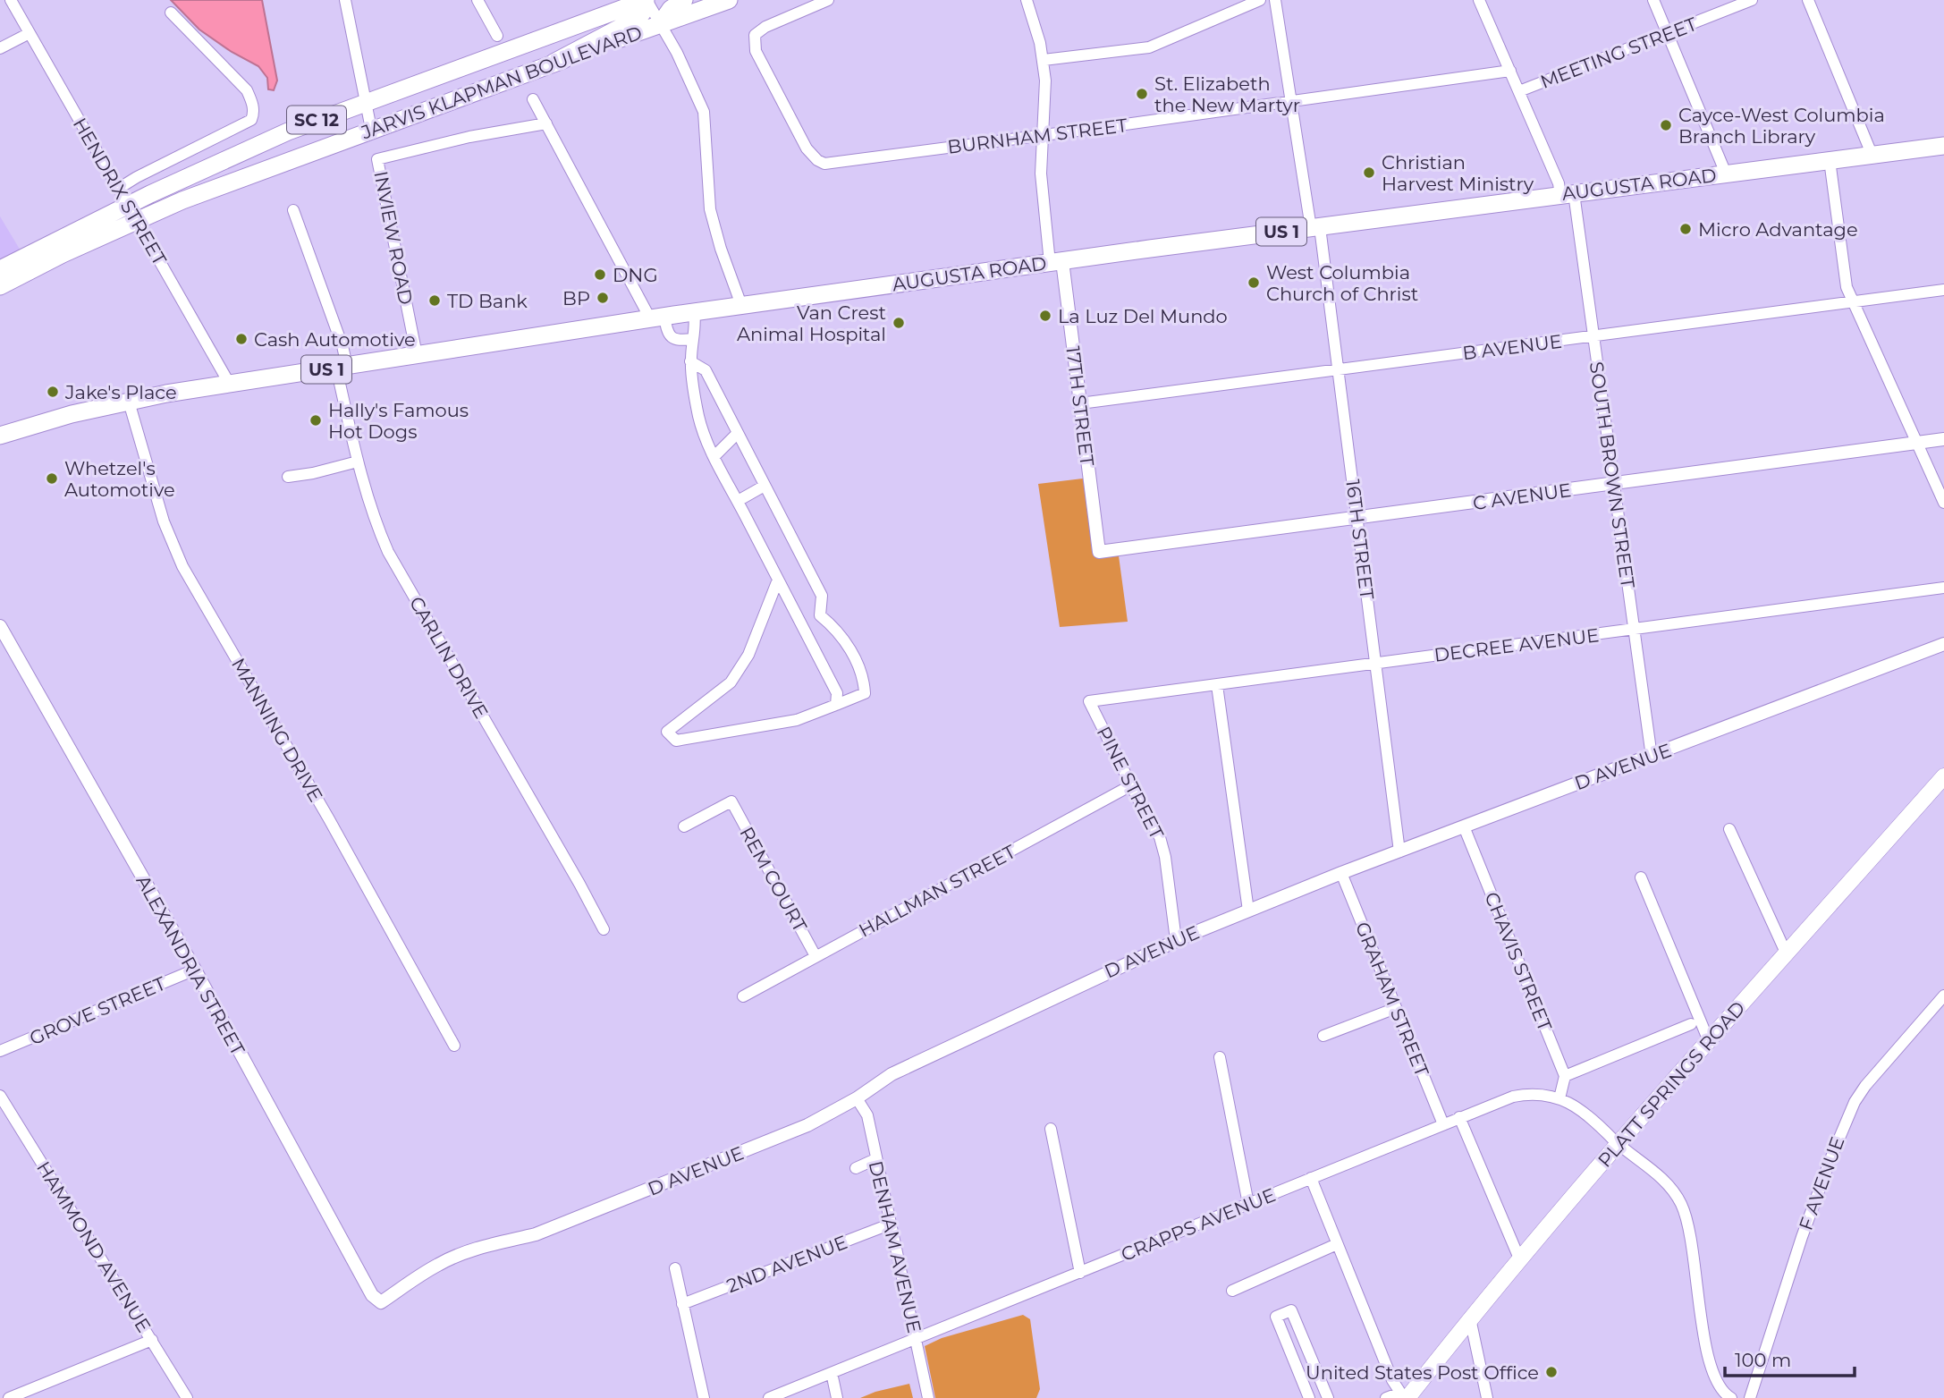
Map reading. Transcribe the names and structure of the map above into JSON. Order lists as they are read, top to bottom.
{
  "streets": {
    "main road": [
      "JARVIS KLAPMAN BOULEVARD",
      "SC 12",
      "AUGUSTA ROAD",
      "US 1",
      "PLATT SPRINGS ROAD"
    ],
    "street": [
      "MEETING STREET",
      "BURNHAM STREET",
      "HENDRIX STREET",
      "INVIEW ROAD",
      "B AVENUE",
      "17TH STREET",
      "SOUTH BROWN STREET",
      "C AVENUE",
      "16TH STREET",
      "DECREE AVENUE",
      "CARLIN DRIVE",
      "MANNING DRIVE",
      "D AVENUE",
      "PINE STREET",
      "REM COURT",
      "HALLMAN STREET",
      "CHAVIS STREET",
      "ALEXANDRIA STREET",
      "GRAHAM STREET",
      "GROVE STREET",
      "F AVENUE",
      "CRAPPS AVENUE",
      "HAMMOND AVENUE",
      "DENHAM AVENUE",
      "2ND AVENUE"
    ]
  },
  "crossings": [
    ["MEETING STREET", "SOUTH BROWN STREET"],
    ["JARVIS KLAPMAN BOULEVARD", "HENDRIX STREET"],
    ["BURNHAM STREET", "SOUTH BROWN STREET"],
    ["BURNHAM STREET", "16TH STREET"],
    ["AUGUSTA ROAD", "HENDRIX STREET"],
    ["AUGUSTA ROAD", "INVIEW ROAD"],
    ["AUGUSTA ROAD", "17TH STREET"],
    ["AUGUSTA ROAD", "SOUTH BROWN STREET"],
    ["AUGUSTA ROAD", "16TH STREET"],
    ["AUGUSTA ROAD", "CARLIN DRIVE"],
    ["AUGUSTA ROAD", "MANNING DRIVE"],
    ["B AVENUE", "17TH STREET"],
    ["B AVENUE", "SOUTH BROWN STREET"],
    ["B AVENUE", "16TH STREET"],
    ["17TH STREET", "C AVENUE"],
    ["SOUTH BROWN STREET", "C AVENUE"],
    ["SOUTH BROWN STREET", "DECREE AVENUE"],
    ["SOUTH BROWN STREET", "D AVENUE"],
    ["C AVENUE", "16TH STREET"],
    ["16TH STREET", "DECREE AVENUE"],
    ["16TH STREET", "D AVENUE"],
    ["DECREE AVENUE", "PINE STREET"],
    ["D AVENUE", "PINE STREET"],
    ["D AVENUE", "CHAVIS STREET"],
    ["D AVENUE", "ALEXANDRIA STREET"],
    ["D AVENUE", "GRAHAM STREET"],
    ["D AVENUE", "DENHAM AVENUE"],
    ["PINE STREET", "HALLMAN STREET"],
    ["REM COURT", "HALLMAN STREET"],
    ["ALEXANDRIA STREET", "GROVE STREET"],
    ["GRAHAM STREET", "CRAPPS AVENUE"],
    ["PLATT SPRINGS ROAD", "CRAPPS AVENUE"],
    ["CRAPPS AVENUE", "DENHAM AVENUE"],
    ["DENHAM AVENUE", "2ND AVENUE"]
  ],
  "places": [
    "St. Elizabeth the New Martyr",
    "Cayce-West Columbia Branch Library",
    "Christian Harvest Ministry",
    "Micro Advantage",
    "DNG",
    "West Columbia Church of Christ",
    "BP",
    "TD Bank",
    "La Luz Del Mundo",
    "Van Crest Animal Hospital",
    "Cash Automotive",
    "Jake's Place",
    "Hally's Famous Hot Dogs",
    "Whetzel's Automotive",
    "United States Post Office"
  ],
  "scale_bar": "100 m"
}
